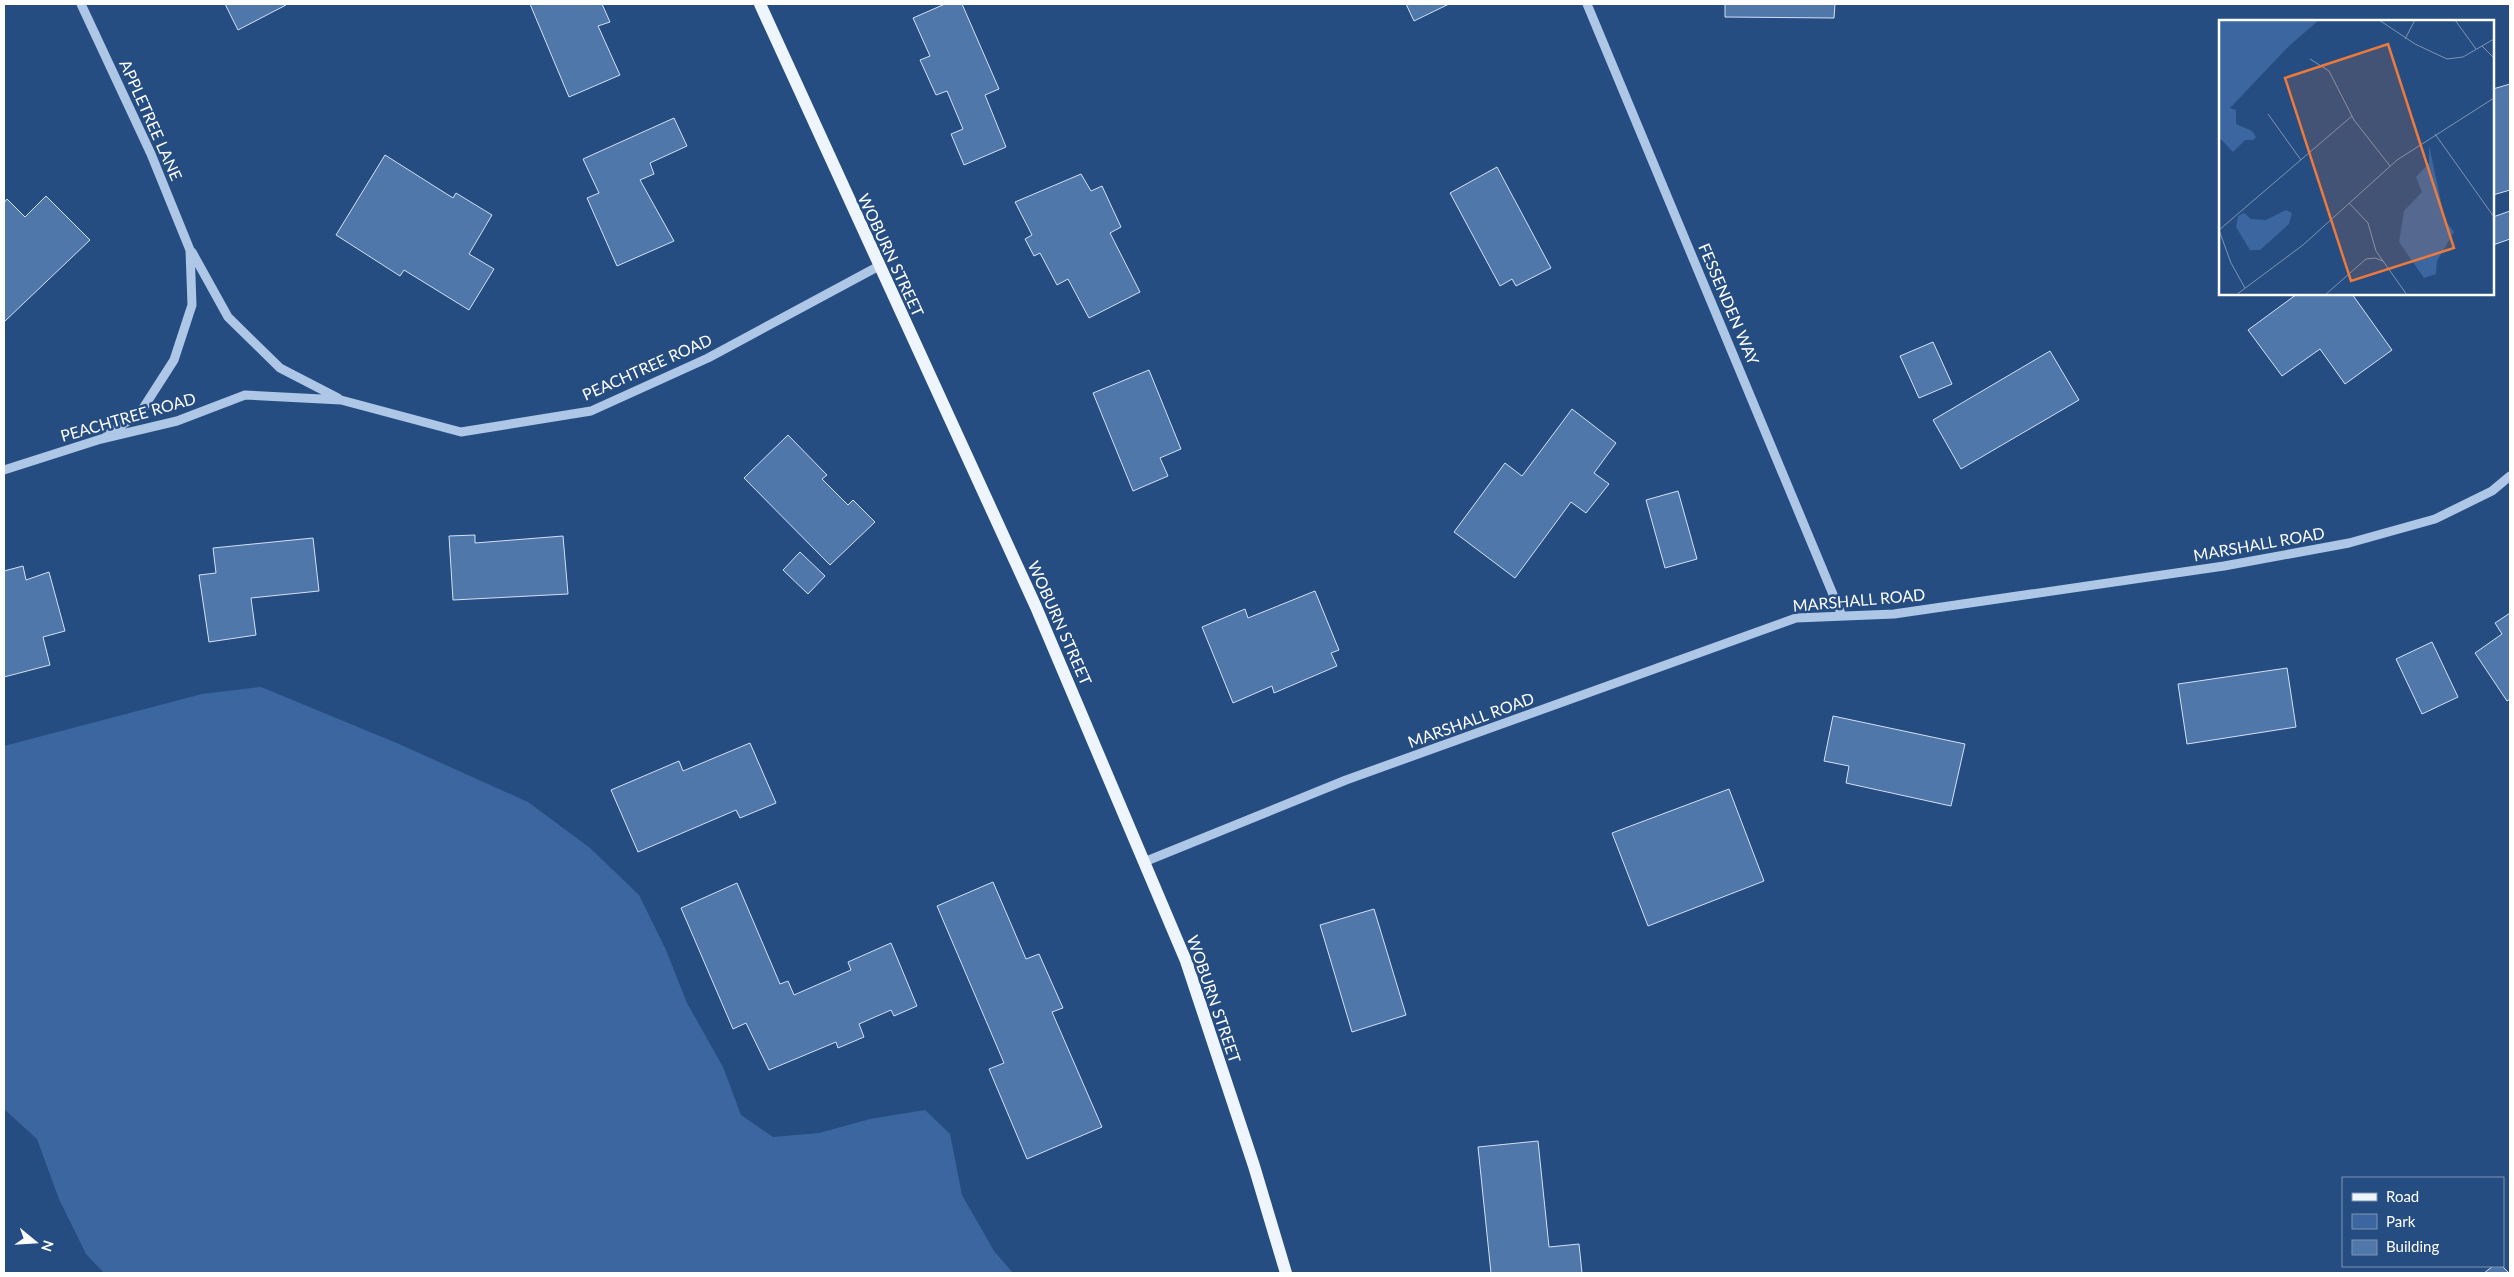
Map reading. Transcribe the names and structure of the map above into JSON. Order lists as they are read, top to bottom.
{
  "streets": {
    "main road": ["WOBURN STREET"],
    "street": [
      "APPLETREE LANE",
      "FESSENDEN WAY",
      "PEACHTREE ROAD",
      "MARSHALL ROAD"
    ]
  },
  "crossings": [
    ["APPLETREE LANE", "PEACHTREE ROAD"],
    ["WOBURN STREET", "PEACHTREE ROAD"],
    ["WOBURN STREET", "MARSHALL ROAD"],
    ["FESSENDEN WAY", "MARSHALL ROAD"]
  ],
  "legend": ["Road", "Park", "Building"],
  "north": "right"
}
